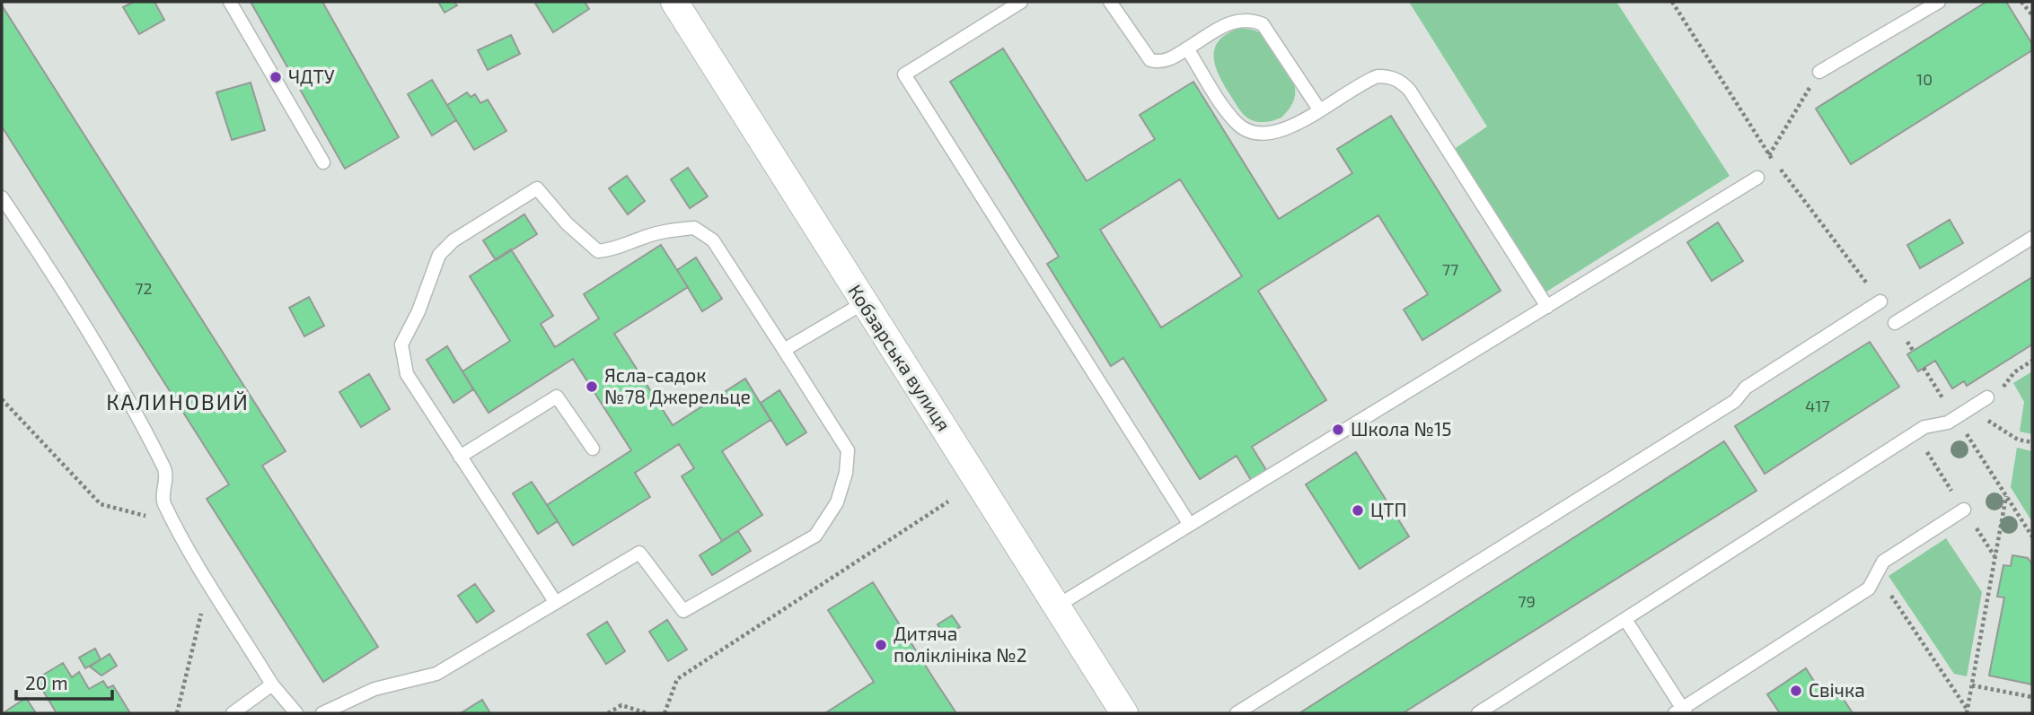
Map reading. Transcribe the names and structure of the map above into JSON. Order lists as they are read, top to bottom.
{
  "streets": {
    "street": ["Кобзарська вулиця"]
  },
  "districts": ["КАЛИНОВИЙ"],
  "places": [
    "ЧДТУ",
    "Ясла-садок №78 Джерельце",
    "Школа №15",
    "ЦТП",
    "Дитяча поліклініка №2",
    "Свічка"
  ],
  "house_numbers": [
    "10",
    "77",
    "72",
    "417",
    "79"
  ],
  "scale_bar": "20 m"
}
